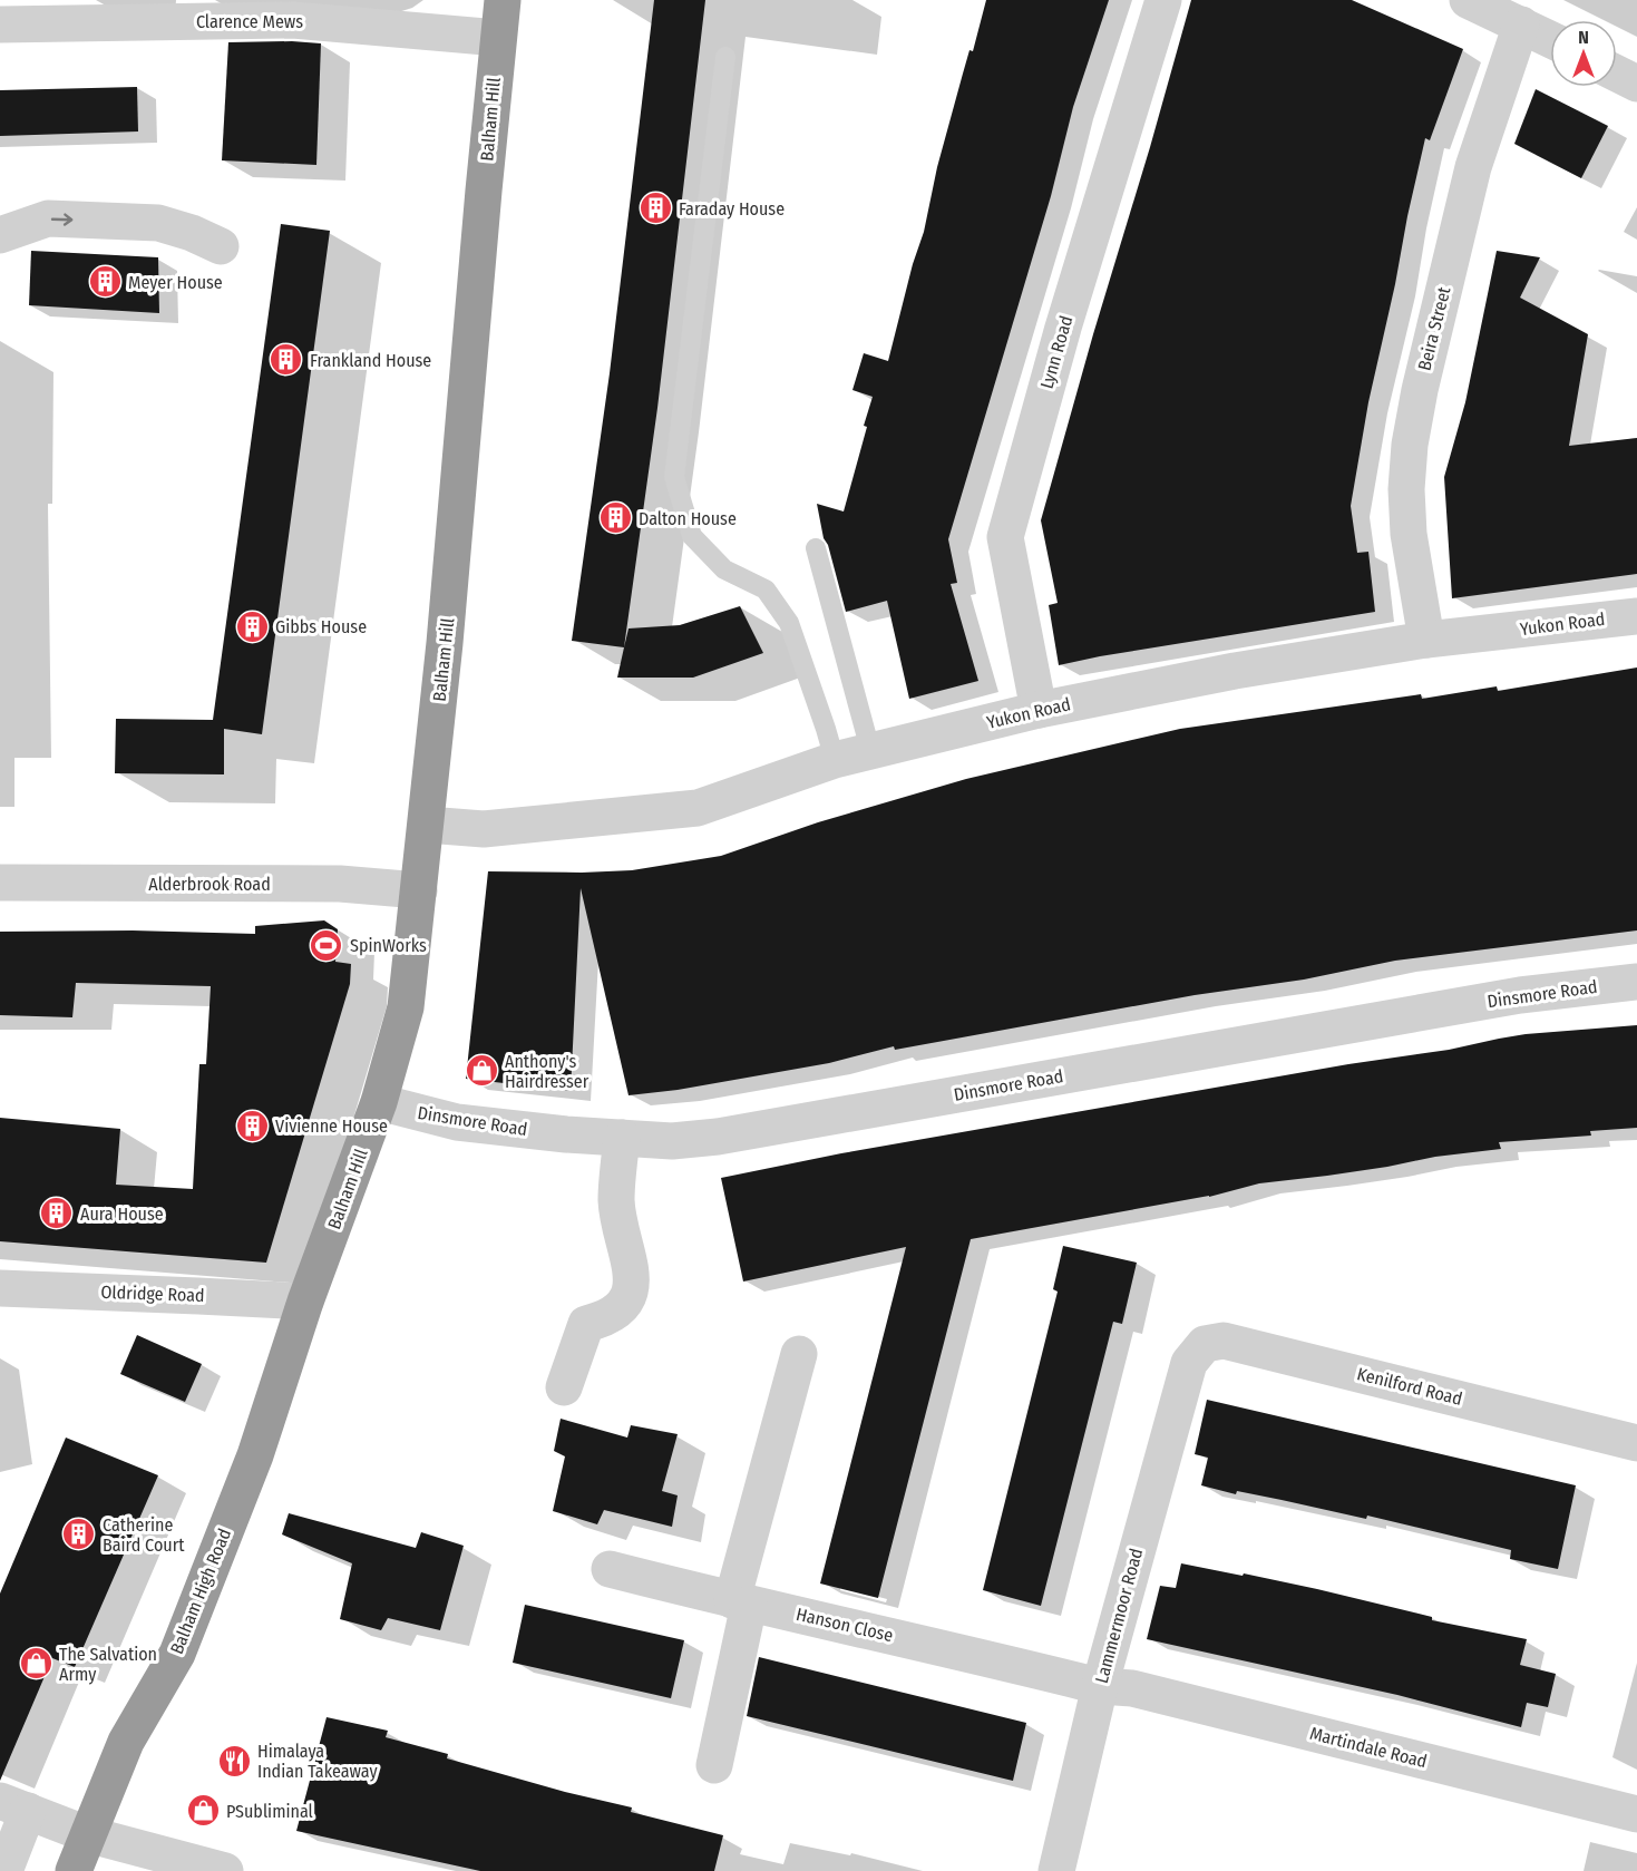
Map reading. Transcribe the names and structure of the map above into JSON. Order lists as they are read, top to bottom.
{
  "streets": {
    "highway": ["Balham Hill", "Balham High Road"],
    "street": [
      "Clarence Mews",
      "Beira Street",
      "Lynn Road",
      "Yukon Road",
      "Alderbrook Road",
      "Dinsmore Road",
      "Oldridge Road",
      "Kenilford Road",
      "Lammermoor Road",
      "Hanson Close",
      "Martindale Road"
    ]
  },
  "crossings": [
    ["Clarence Mews", "Balham Hill"],
    ["Balham Hill", "Yukon Road"],
    ["Balham Hill", "Alderbrook Road"],
    ["Balham Hill", "Dinsmore Road"],
    ["Balham Hill", "Oldridge Road"],
    ["Balham Hill", "Balham High Road"],
    ["Beira Street", "Yukon Road"],
    ["Lynn Road", "Yukon Road"],
    ["Oldridge Road", "Balham High Road"],
    ["Kenilford Road", "Lammermoor Road"],
    ["Lammermoor Road", "Hanson Close"],
    ["Lammermoor Road", "Martindale Road"],
    ["Hanson Close", "Martindale Road"]
  ],
  "places": {
    "building": [
      "Faraday House",
      "Meyer House",
      "Frankland House",
      "Dalton House",
      "Gibbs House",
      "Vivienne House",
      "Aura House",
      "Catherine Baird Court"
    ],
    "sports": ["SpinWorks"],
    "shop": ["Anthony's Hairdresser", "The Salvation Army", "PSubliminal"],
    "restaurant": ["Himalaya Indian Takeaway"]
  },
  "north": "top"
}
